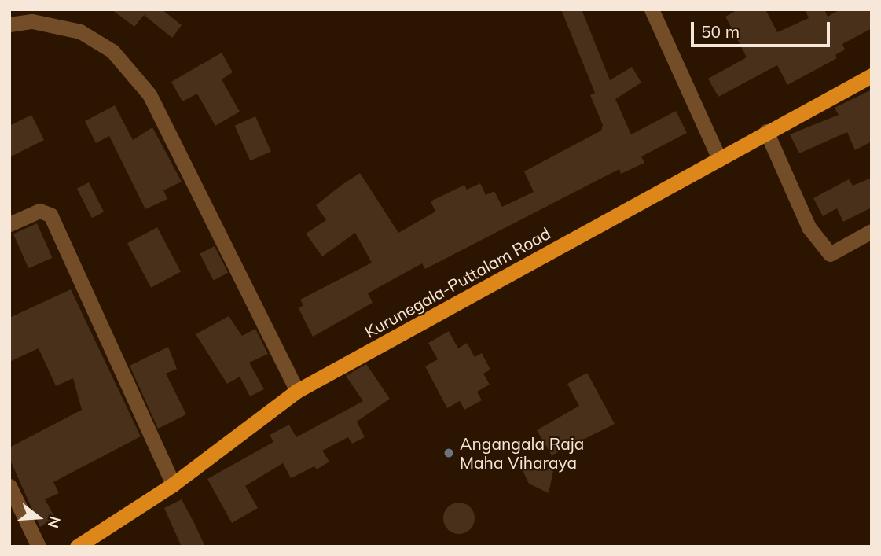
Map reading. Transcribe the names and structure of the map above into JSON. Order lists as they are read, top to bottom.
{
  "streets": {
    "highway": ["Kurunegala-Puttalam Road"]
  },
  "places": ["Angangala Raja Maha Viharaya"],
  "scale_bar": "50 m",
  "north": "right"
}
